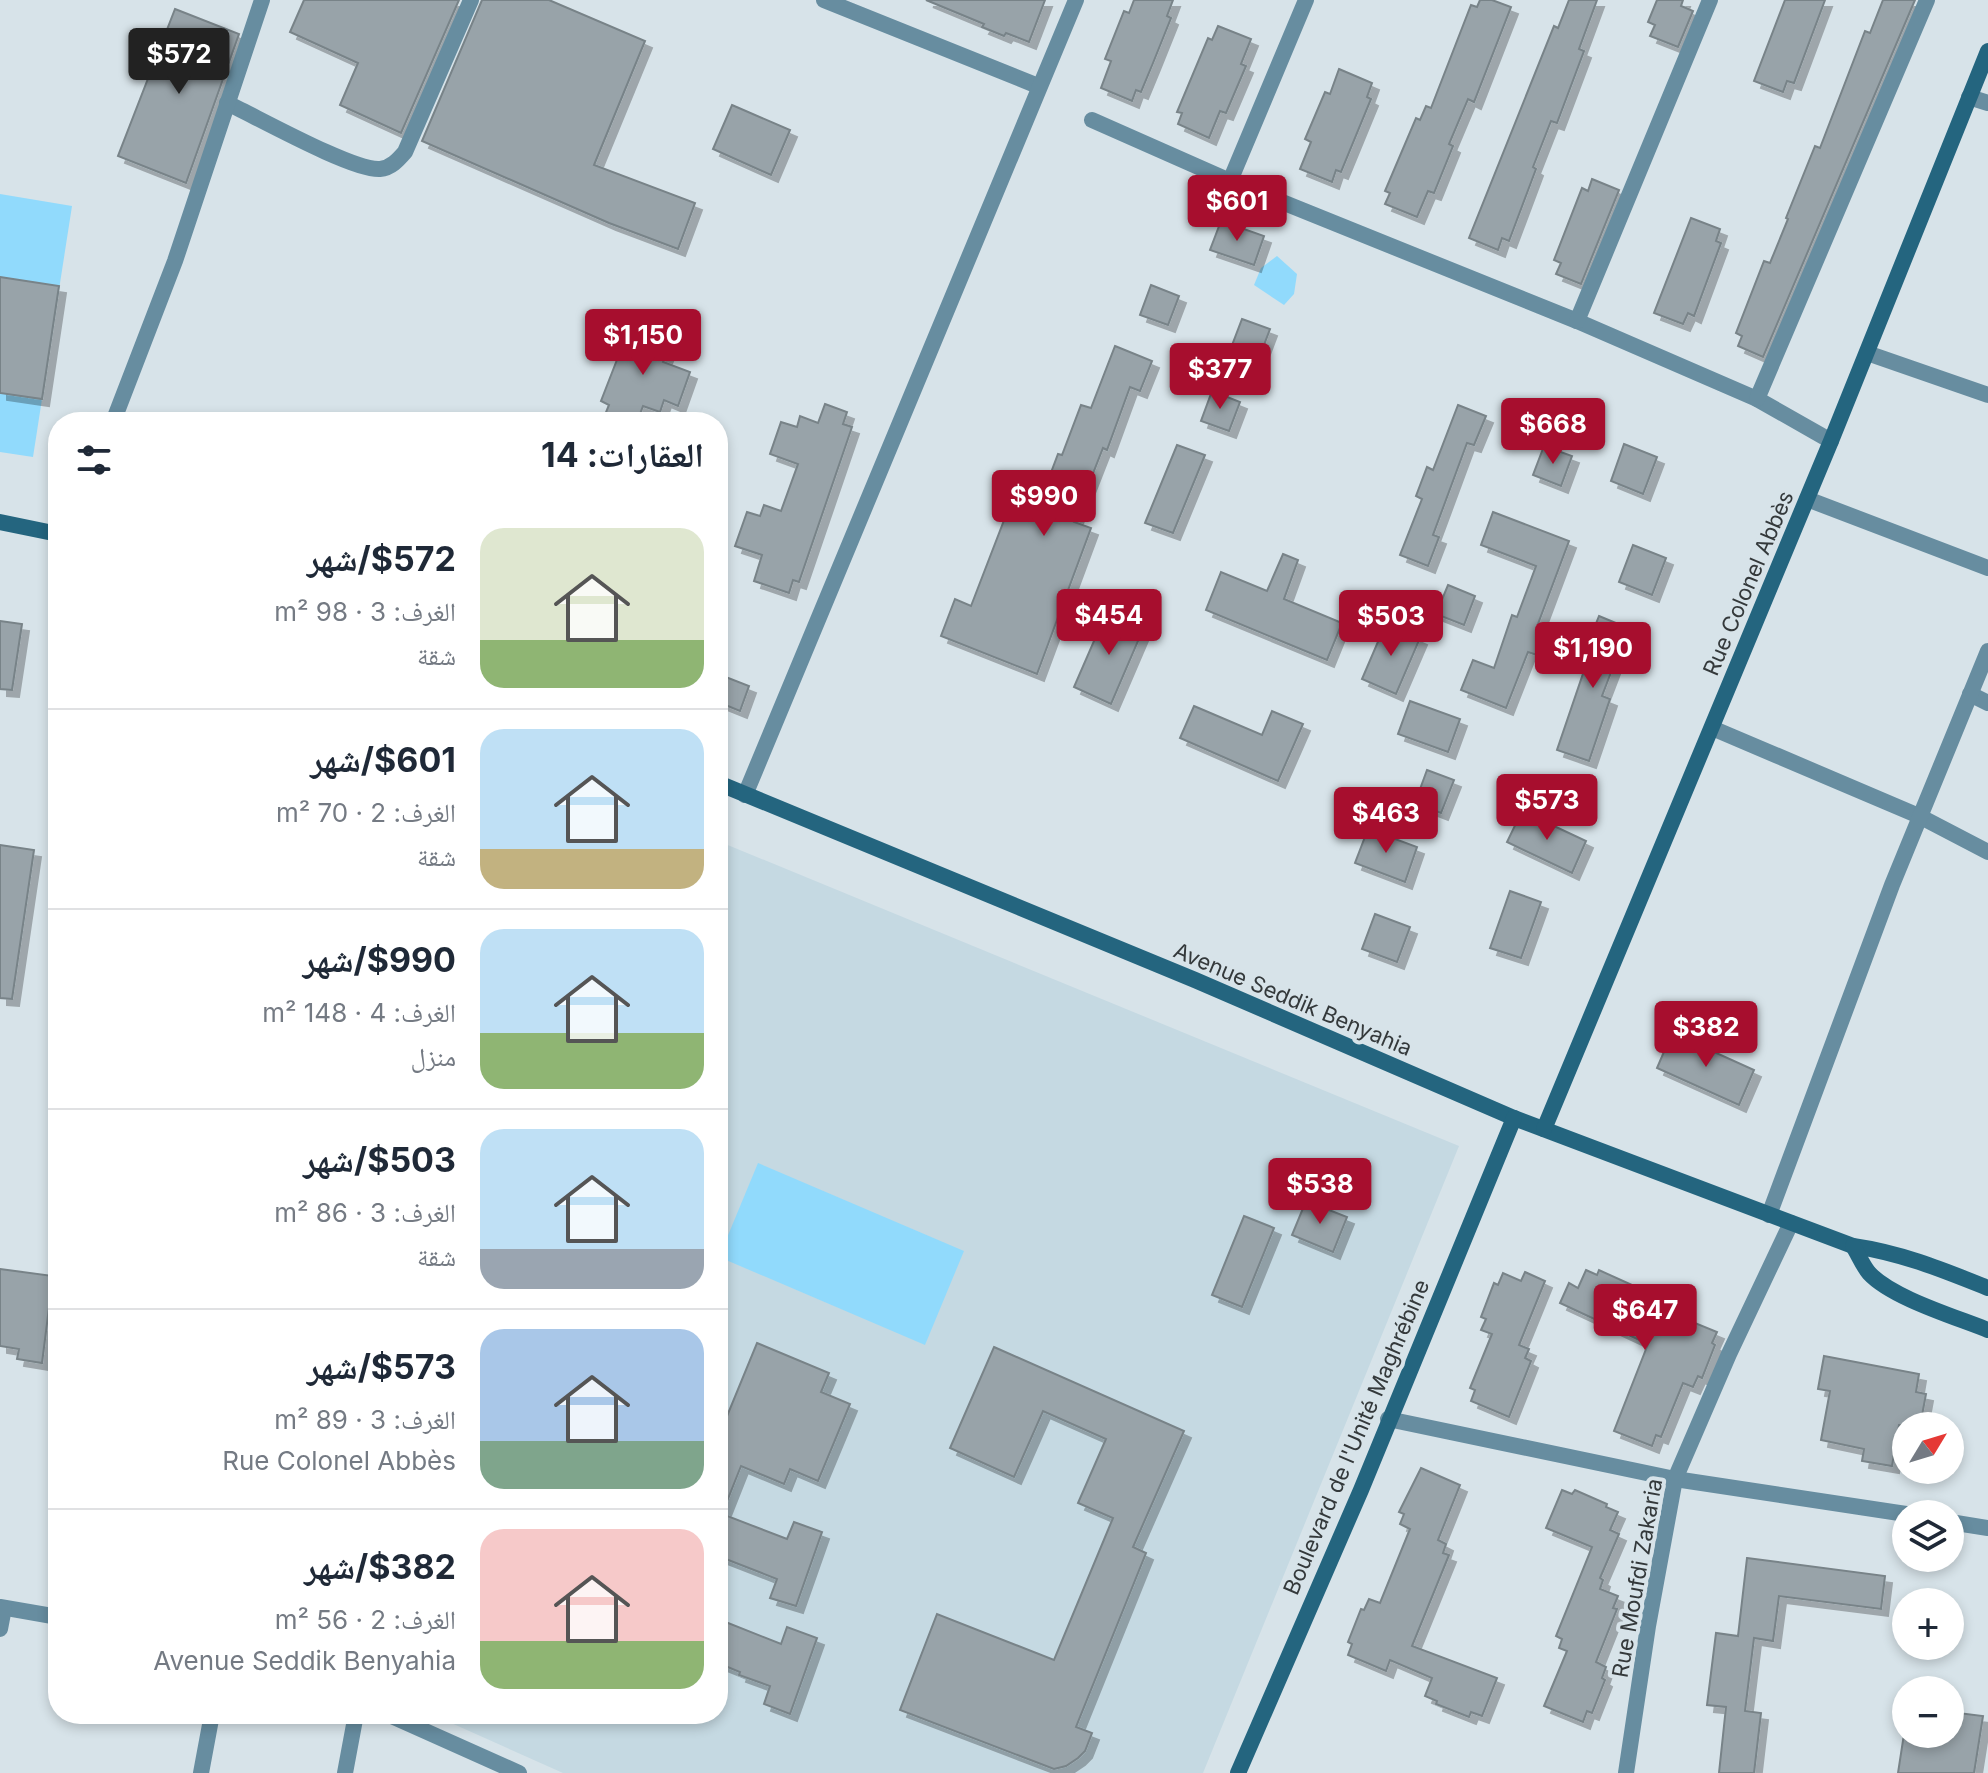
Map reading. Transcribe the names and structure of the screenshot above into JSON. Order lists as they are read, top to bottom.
{
  "streets": {
    "street": [
      "Rue Colonel Abbès",
      "Avenue Seddik Benyahia",
      "Boulevard de l'Unité Maghrébine",
      "Rue Moufdi Zakaria"
    ]
  },
  "crossings": [
    ["Rue Colonel Abbès", "Avenue Seddik Benyahia"],
    ["Avenue Seddik Benyahia", "Boulevard de l'Unité Maghrébine"],
    ["Avenue Seddik Benyahia", "Rue Moufdi Zakaria"]
  ],
  "north": "top right",
  "page": {
    "price": [
      "$572",
      "$601",
      "$1,150",
      "$377",
      "$668",
      "$990",
      "$454",
      "$503",
      "$1,190",
      "$573",
      "$463",
      "$382",
      "$538",
      "$647"
    ],
    "heading": "العقارات: 14",
    "list": [
      {
        "name": "$572/شهر",
        "note": "الغرف: 3 · 98 m² · شقة"
      },
      {
        "name": "$601/شهر",
        "note": "الغرف: 2 · 70 m² · شقة"
      },
      {
        "name": "$990/شهر",
        "note": "الغرف: 4 · 148 m² · منزل"
      },
      {
        "name": "$503/شهر",
        "note": "الغرف: 3 · 86 m² · شقة"
      },
      {
        "name": "$573/شهر",
        "note": "الغرف: 3 · 89 m² · Rue Colonel Abbès"
      },
      {
        "name": "$382/شهر",
        "note": "الغرف: 2 · 56 m² · Avenue Seddik Benyahia"
      }
    ],
    "map_buttons": ["+", "−"]
  }
}
